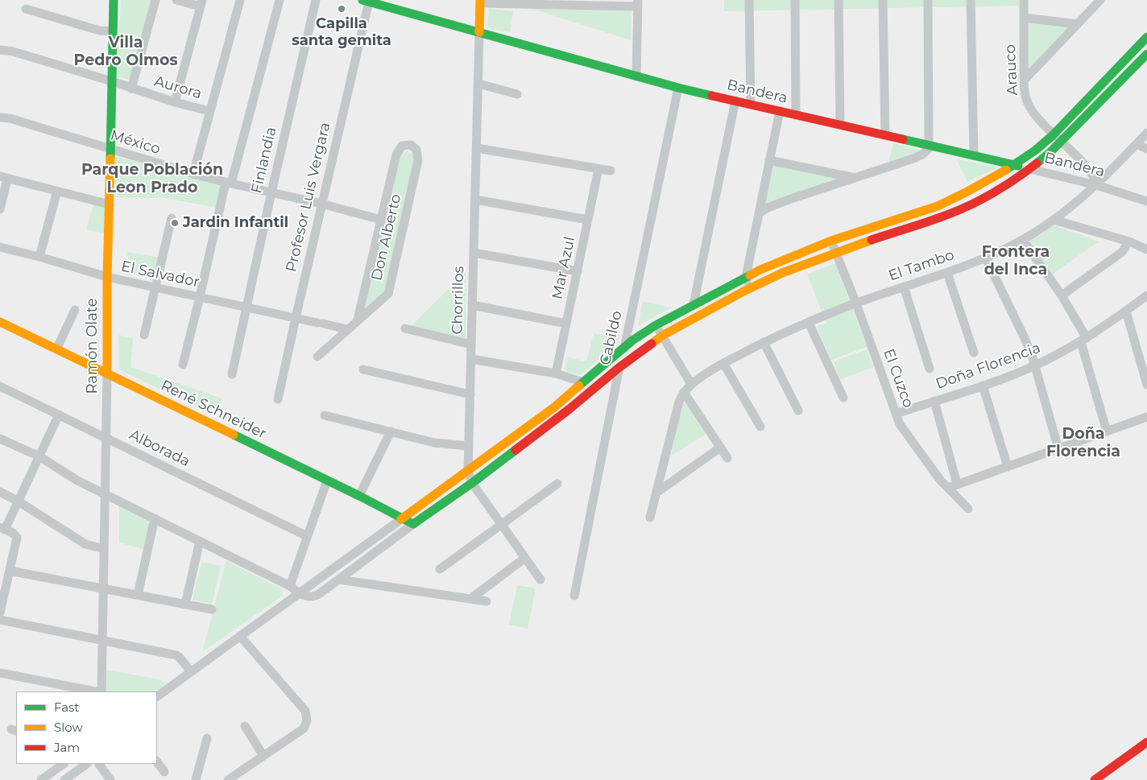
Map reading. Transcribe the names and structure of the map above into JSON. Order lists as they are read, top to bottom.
{
  "streets": {
    "street": [
      "Arauco",
      "Aurora",
      "Bandera",
      "México",
      "Finlandia",
      "Profesor Luis Vergara",
      "Don Alberto",
      "El Tambo",
      "Mar Azul",
      "El Salvador",
      "Chorrillos",
      "Cabildo",
      "Ramón Olate",
      "Doña Florencia",
      "El Cuzco",
      "René Schneider",
      "Alborada"
    ]
  },
  "crossings": [
    ["Arauco", "Bandera"],
    ["Arauco", "El Tambo"],
    ["Aurora", "Ramón Olate"],
    ["Bandera", "Profesor Luis Vergara"],
    ["Bandera", "El Tambo"],
    ["Bandera", "Chorrillos"],
    ["Bandera", "Cabildo"],
    ["México", "Finlandia"],
    ["México", "Profesor Luis Vergara"],
    ["México", "Don Alberto"],
    ["México", "Ramón Olate"],
    ["Finlandia", "El Salvador"],
    ["Profesor Luis Vergara", "El Salvador"],
    ["Don Alberto", "El Salvador"],
    ["El Tambo", "El Cuzco"],
    ["El Salvador", "Ramón Olate"],
    ["Ramón Olate", "René Schneider"],
    ["Ramón Olate", "Alborada"],
    ["Doña Florencia", "El Cuzco"]
  ],
  "districts": [
    "Villa Pedro Olmos",
    "Parque Población Leon Prado",
    "Frontera del Inca",
    "Doña Florencia"
  ],
  "places": ["Capilla santa gemita", "Jardin Infantil"],
  "legend": ["Fast", "Slow", "Jam"]
}
